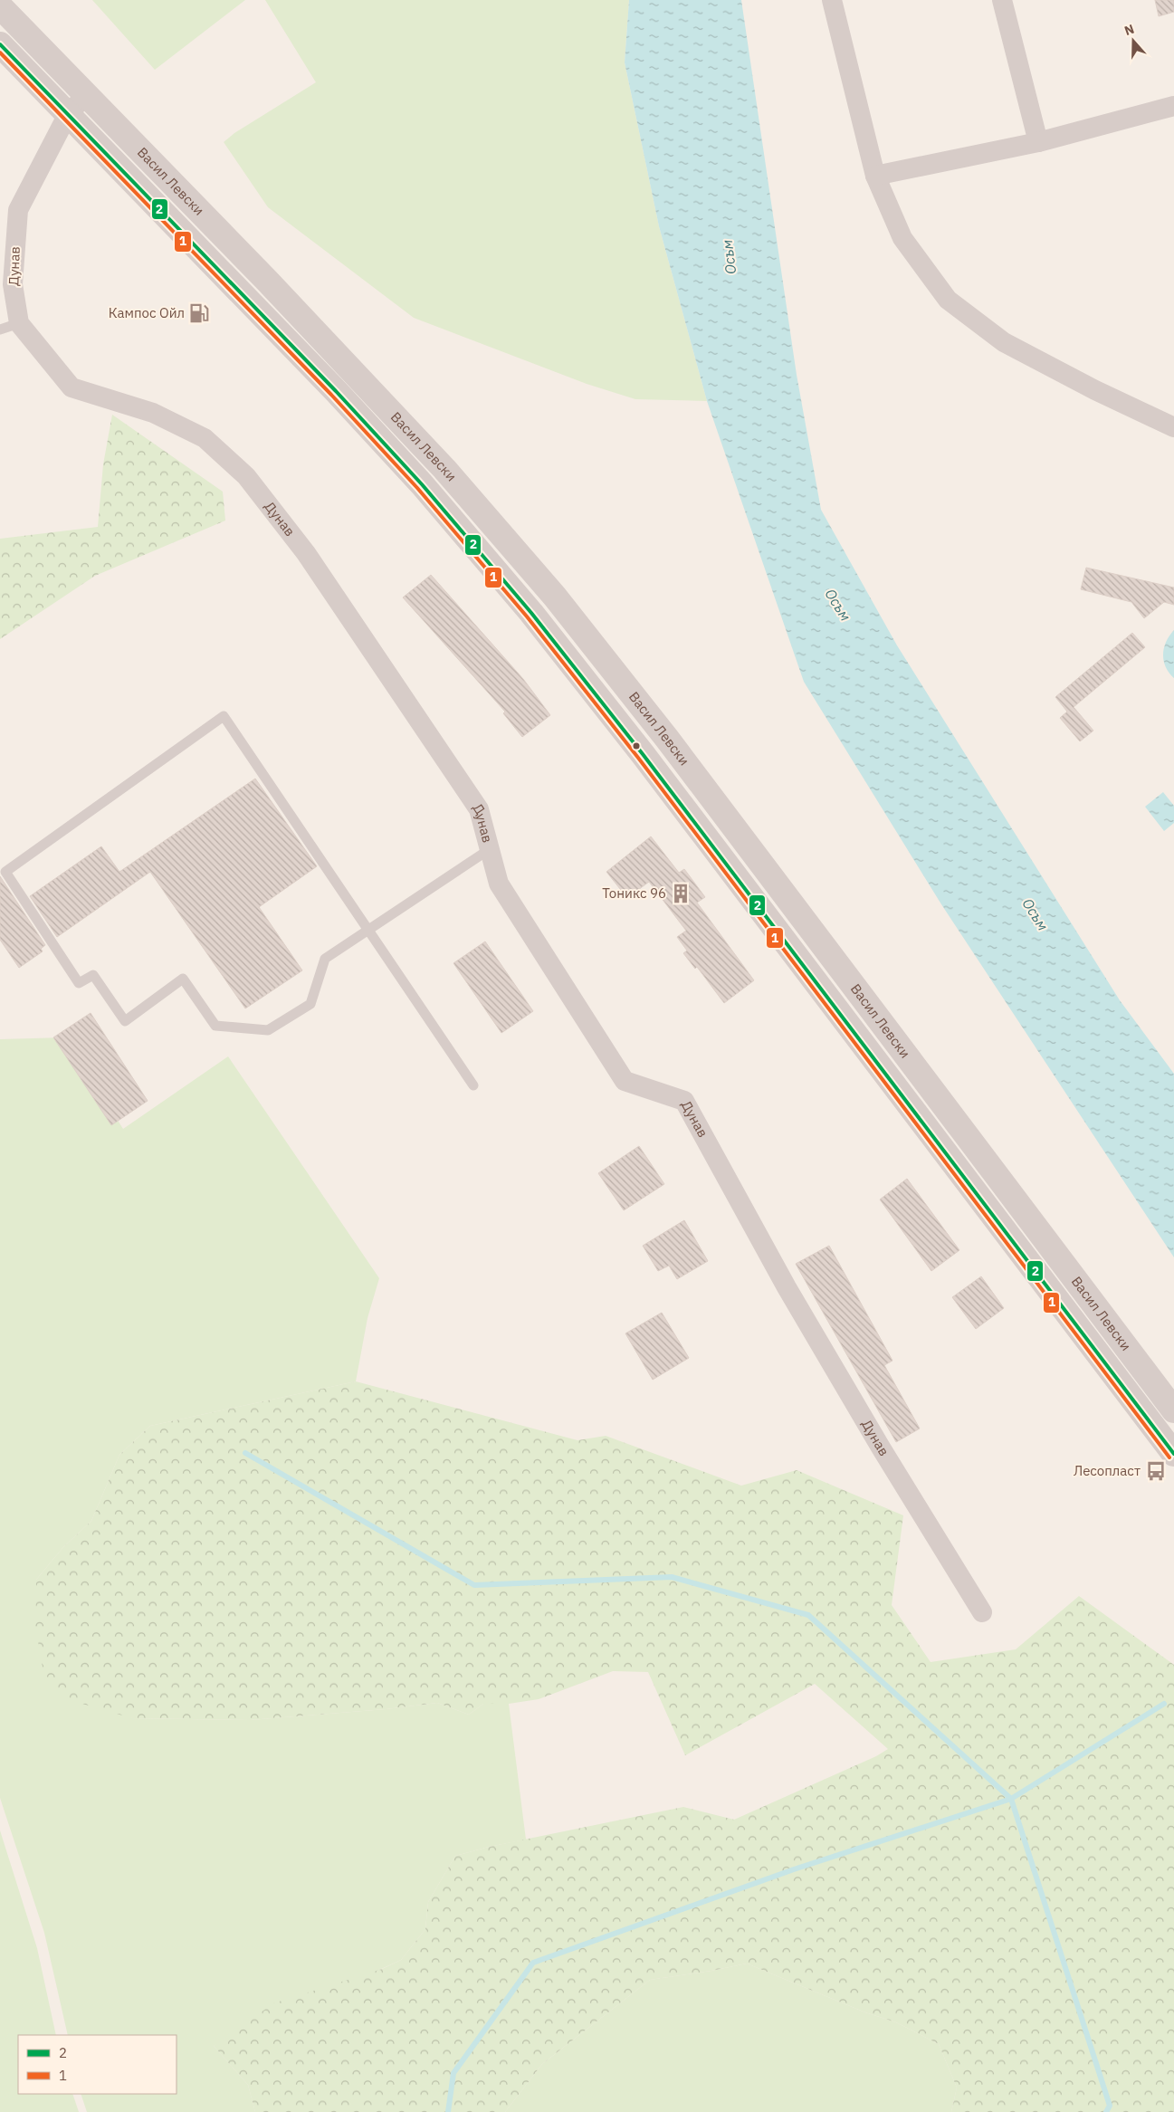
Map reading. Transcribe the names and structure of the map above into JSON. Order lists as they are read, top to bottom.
{
  "streets": {
    "main road": ["Васил Левски"],
    "street": ["Дунав"]
  },
  "crossings": [
    ["Васил Левски", "Дунав"]
  ],
  "water": ["Осъм"],
  "places": {
    "fuel station": ["Кампос Ойл"],
    "building": ["Тоникс 96"],
    "bus stop": ["Лесопласт"]
  },
  "lines": ["transit line 2", "transit line 1"],
  "legend": ["2", "1"],
  "north": "top"
}
